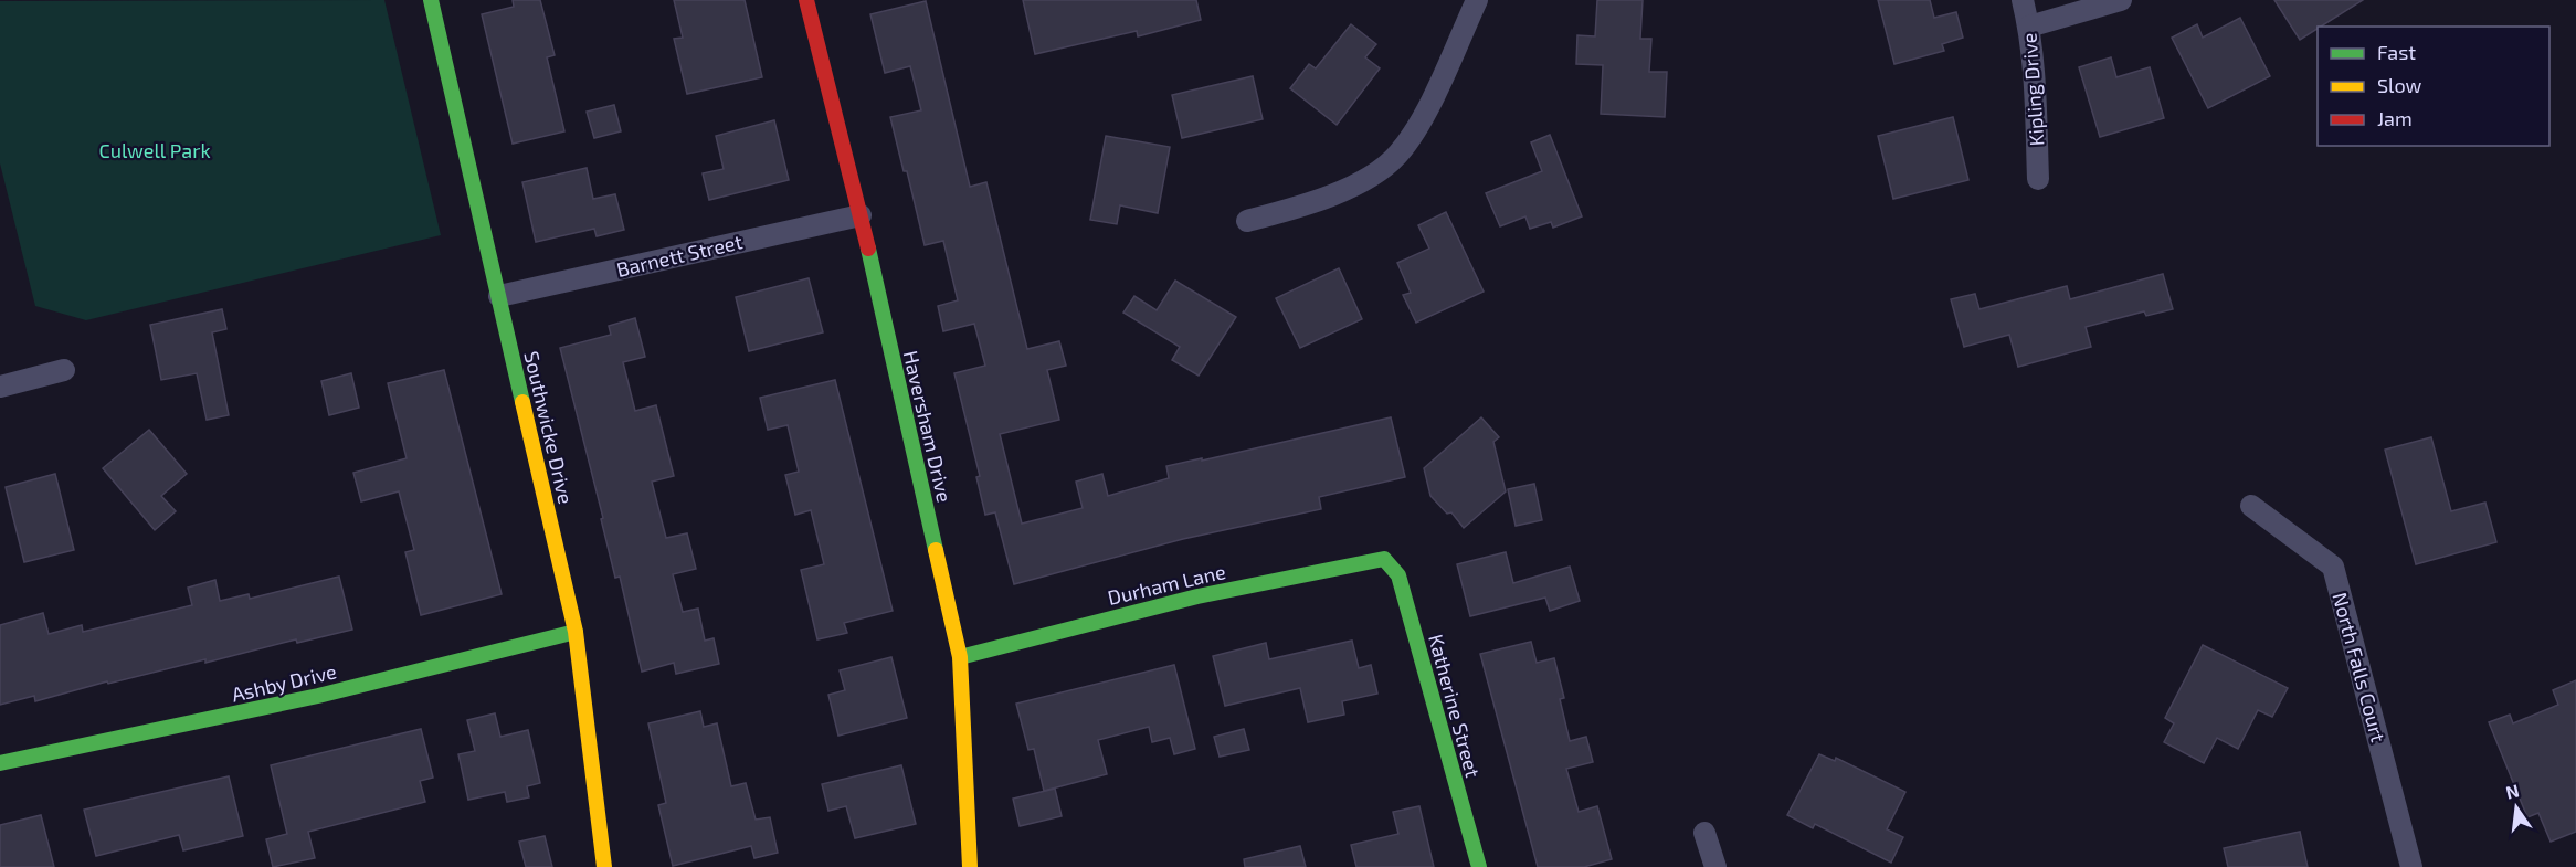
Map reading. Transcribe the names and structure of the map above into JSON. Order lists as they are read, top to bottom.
{
  "streets": {
    "street": [
      "Kipling Drive",
      "Barnett Street",
      "Haversham Drive",
      "Southwicke Drive",
      "Durham Lane",
      "North Falls Court",
      "Ashby Drive",
      "Katherine Street"
    ]
  },
  "crossings": [
    ["Barnett Street", "Haversham Drive"],
    ["Barnett Street", "Southwicke Drive"],
    ["Haversham Drive", "Durham Lane"],
    ["Southwicke Drive", "Ashby Drive"],
    ["Durham Lane", "Katherine Street"]
  ],
  "parks": ["Culwell Park"],
  "legend": ["Fast", "Slow", "Jam"],
  "north": "top"
}
